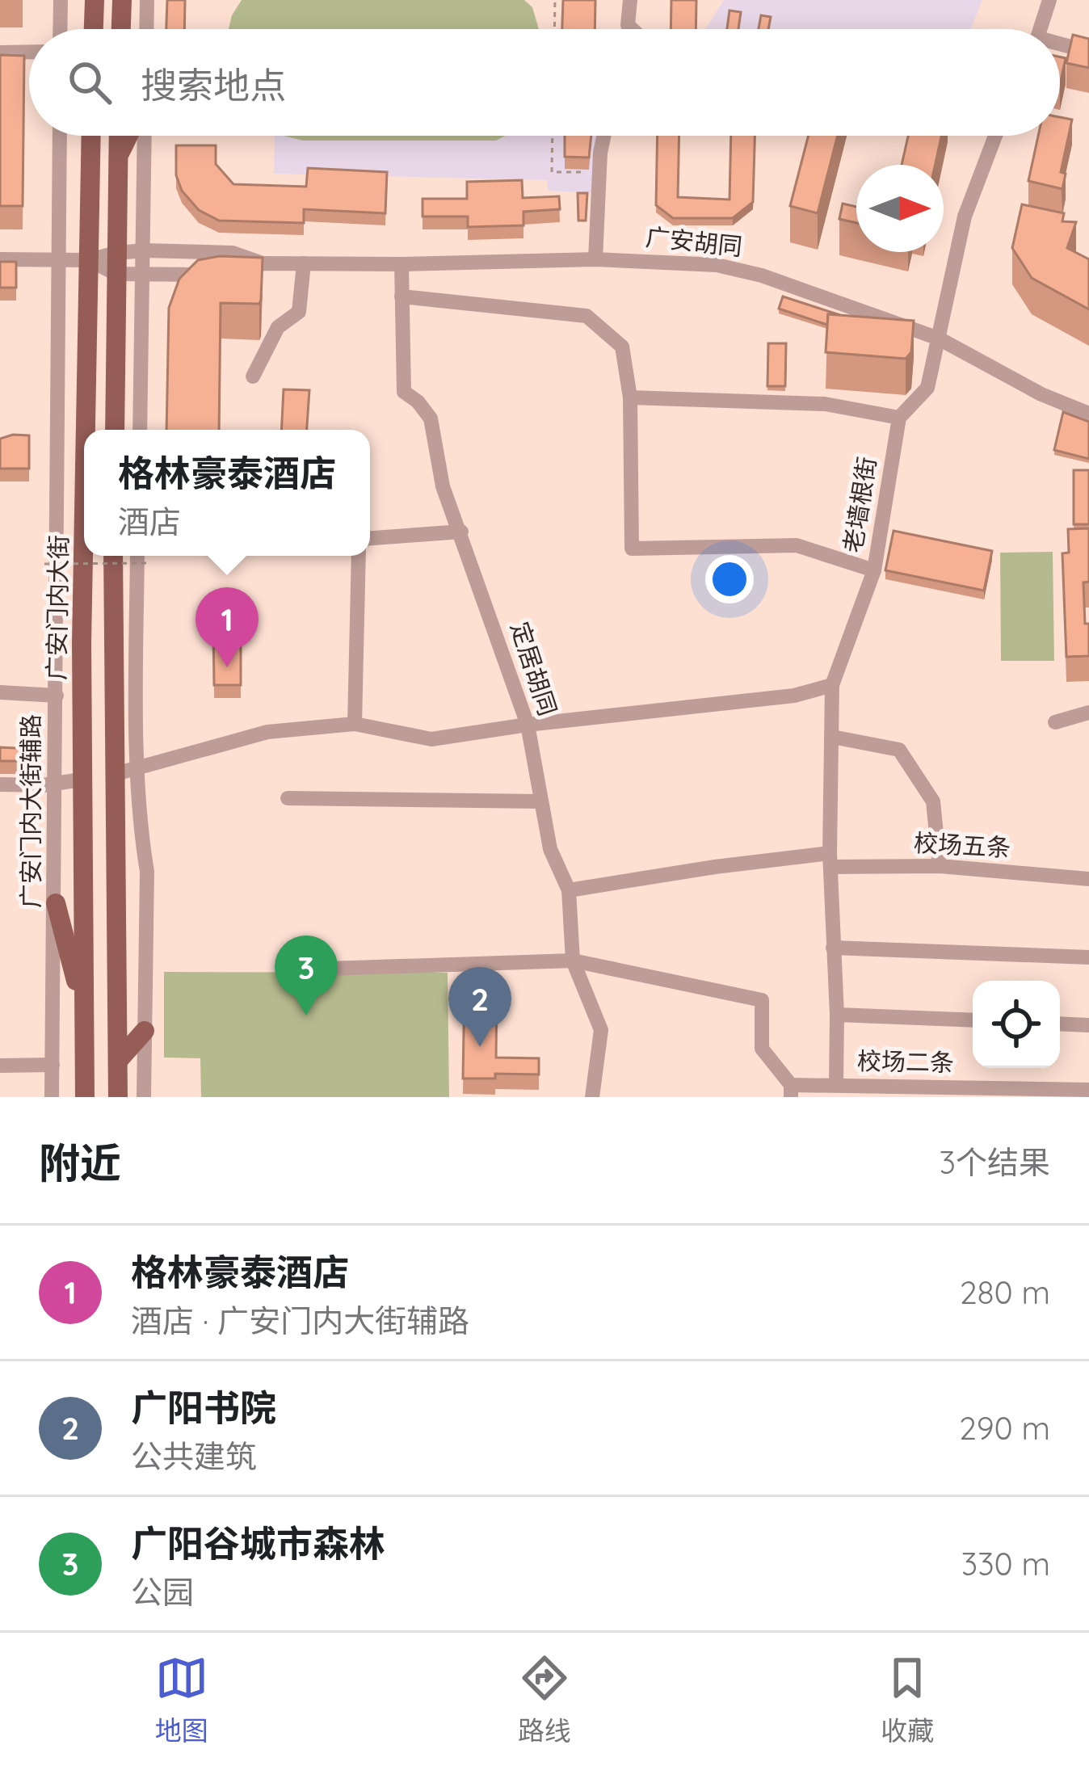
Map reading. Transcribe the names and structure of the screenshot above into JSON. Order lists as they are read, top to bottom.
{
  "streets": {
    "main road": ["广安门内大街"],
    "street": [
      "广安胡同",
      "老墙根街",
      "定居胡同",
      "广安门内大街辅路",
      "校场五条",
      "校场二条"
    ]
  },
  "crossings": [
    ["广安胡同", "老墙根街"],
    ["广安胡同", "广安门内大街"],
    ["广安胡同", "定居胡同"],
    ["定居胡同", "校场五条"]
  ],
  "north": "right",
  "page": {
    "search": "搜索地点",
    "popup": ["格林豪泰酒店", "酒店"],
    "pins": ["1", "3", "2"],
    "heading": ["附近", "3个结果"],
    "list": [
      {
        "mark": "1",
        "name": "格林豪泰酒店",
        "note": "酒店 · 广安门内大街辅路",
        "value": "280 m"
      },
      {
        "mark": "2",
        "name": "广阳书院",
        "note": "公共建筑",
        "value": "290 m"
      },
      {
        "mark": "3",
        "name": "广阳谷城市森林",
        "note": "公园",
        "value": "330 m"
      }
    ],
    "nav": ["地图", "路线", "收藏"]
  }
}
